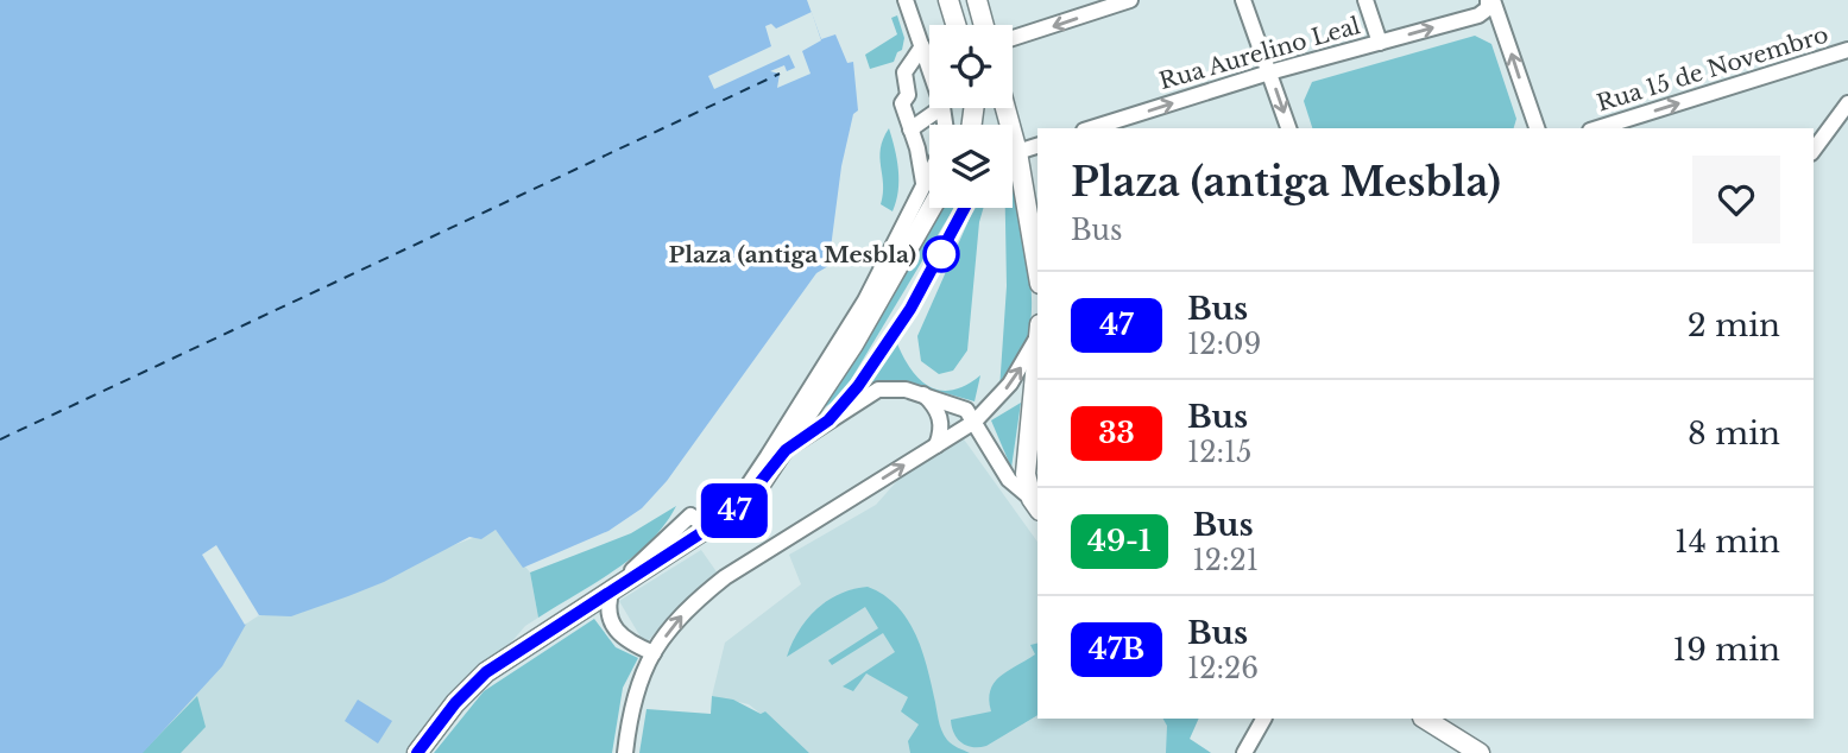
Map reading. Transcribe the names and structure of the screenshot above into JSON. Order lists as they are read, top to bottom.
{
  "streets": {
    "street": ["Rua Aurelino Leal", "Rua 15 de Novembro"]
  },
  "one_way": ["Rua Aurelino Leal", "Rua 15 de Novembro"],
  "places": ["Plaza (antiga Mesbla)"],
  "lines": ["bus line 47"],
  "page": {
    "on_map": "47",
    "heading": ["Plaza (antiga Mesbla)", "Bus"],
    "list": [
      {
        "mark": "47",
        "name": "Bus",
        "note": "12:09",
        "value": "2 min"
      },
      {
        "mark": "33",
        "name": "Bus",
        "note": "12:15",
        "value": "8 min"
      },
      {
        "mark": "49-1",
        "name": "Bus",
        "note": "12:21",
        "value": "14 min"
      },
      {
        "mark": "47B",
        "name": "Bus",
        "note": "12:26",
        "value": "19 min"
      }
    ]
  }
}
